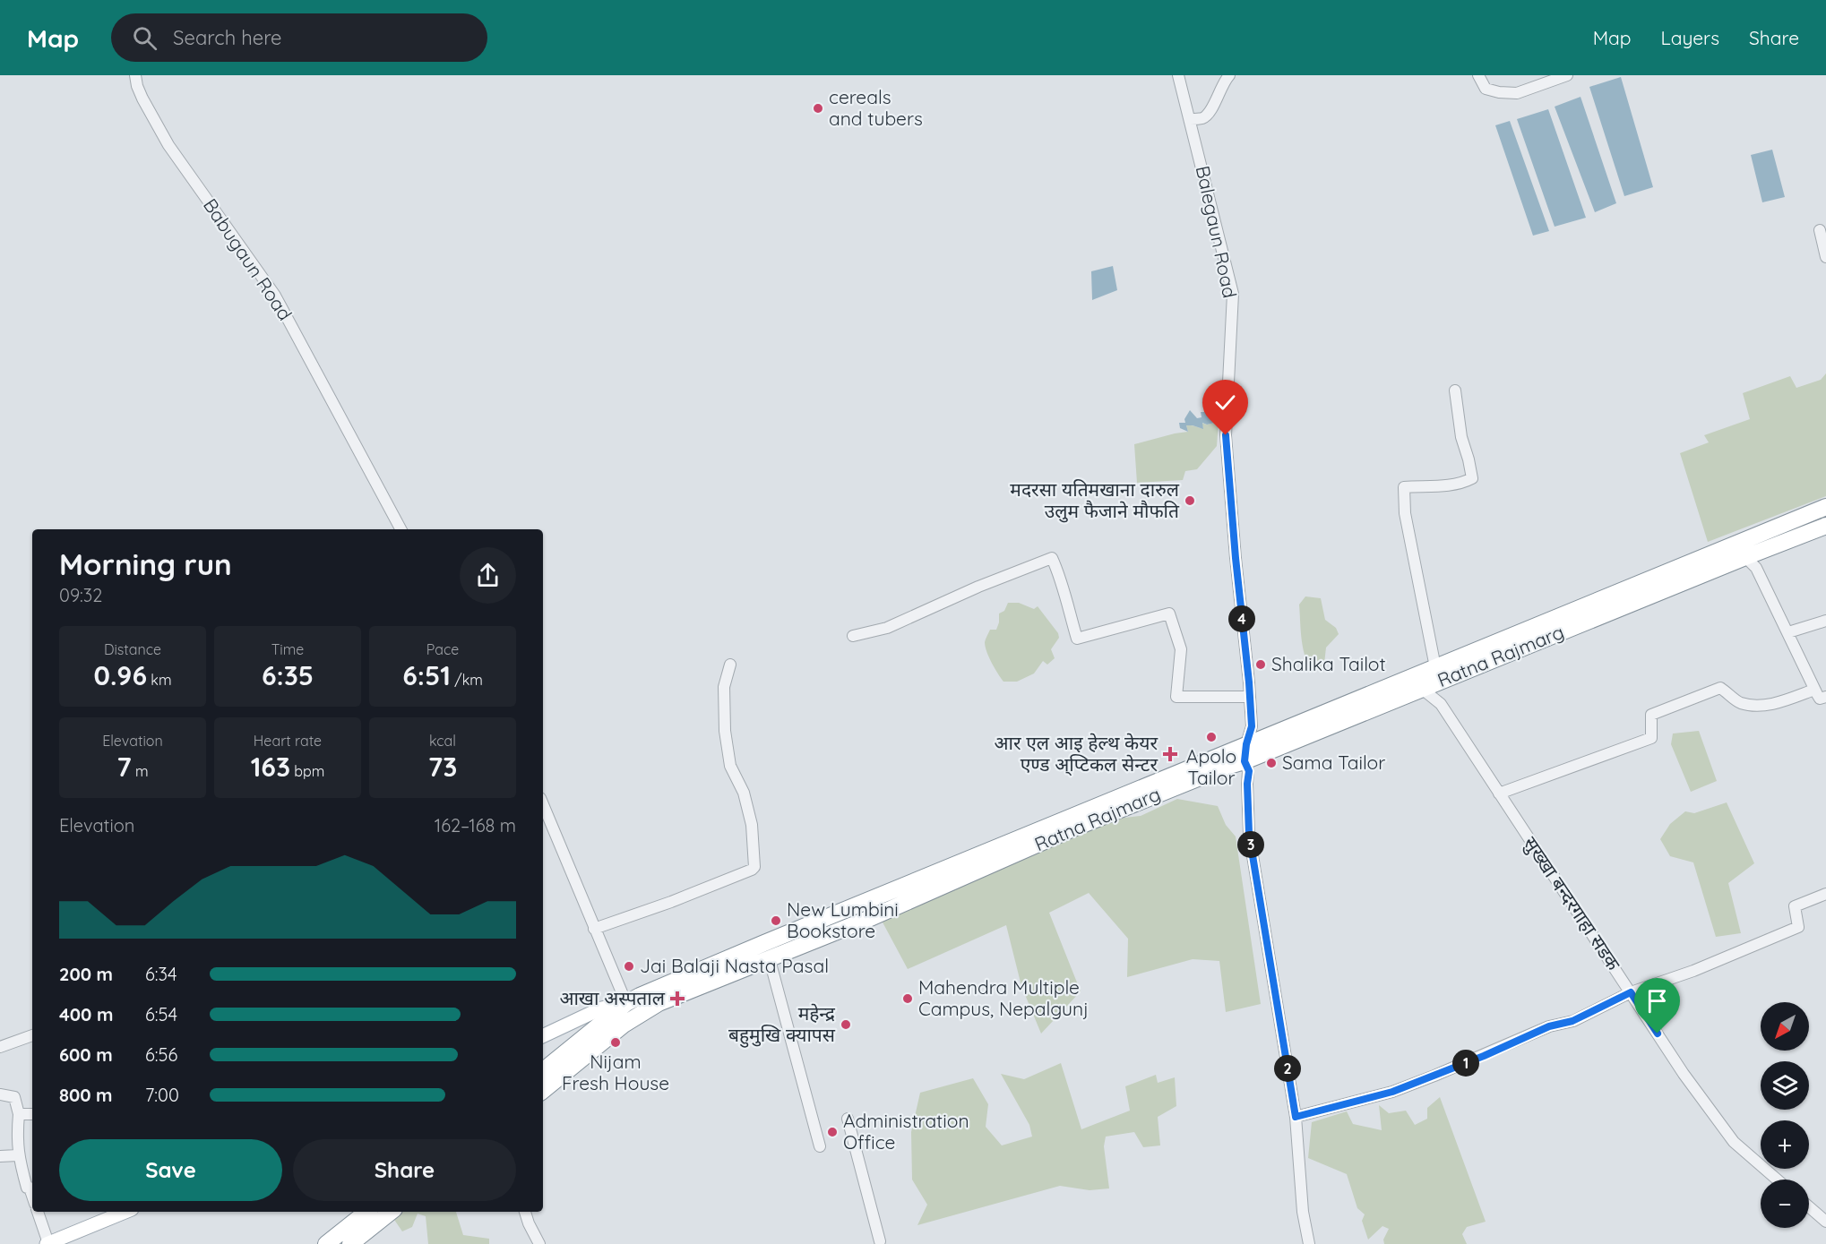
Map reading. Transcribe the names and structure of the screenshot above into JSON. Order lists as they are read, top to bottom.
{
  "streets": {
    "highway": ["Ratna Rajmarg"],
    "street": ["Balegaun Road", "Babugaun Road", "सुख्खा बन्दरगाहा सडक"]
  },
  "crossings": [
    ["Balegaun Road", "Ratna Rajmarg"],
    ["Ratna Rajmarg", "सुख्खा बन्दरगाहा सडक"]
  ],
  "places": {
    "other": [
      "cereals and tubers",
      "मदरसा यतिमखाना दारुल उलुम फैजाने माैफति",
      "Shalika Tailot",
      "Apolo Tailor",
      "Sama Tailor",
      "New Lumbini Bookstore",
      "Jai Balaji Nasta Pasal",
      "Mahendra Multiple Campus, Nepalgunj",
      "महेन्द्र बहुमुखि क्यापस",
      "Nijam Fresh House",
      "Administration Office"
    ],
    "health": ["आर एल आइ हेल्थ केयर एण्ड अ्प्टिकल सेन्टर", "आखा अस्पताल"]
  },
  "north": "bottom left",
  "page": {
    "header": "Map",
    "search": "Search here",
    "nav": ["Map", "Layers", "Share"],
    "heading": ["Morning run", "09:32"],
    "pins": [
      "4",
      "3",
      "1",
      "2"
    ],
    "stats": [
      ["Distance", "0.96 km"],
      ["Time", "6:35"],
      ["Pace", "6:51 /km"],
      ["Elevation", "7 m"],
      ["Heart rate", "163 bpm"],
      ["kcal", "73"]
    ],
    "chart": ["Elevation", "162–168 m"],
    "list": [
      {
        "name": "200 m",
        "note": "6:34"
      },
      {
        "name": "400 m",
        "note": "6:54"
      },
      {
        "name": "600 m",
        "note": "6:56"
      },
      {
        "name": "800 m",
        "note": "7:00"
      }
    ],
    "map_buttons": ["+", "−"],
    "buttons": ["Save", "Share"]
  }
}
